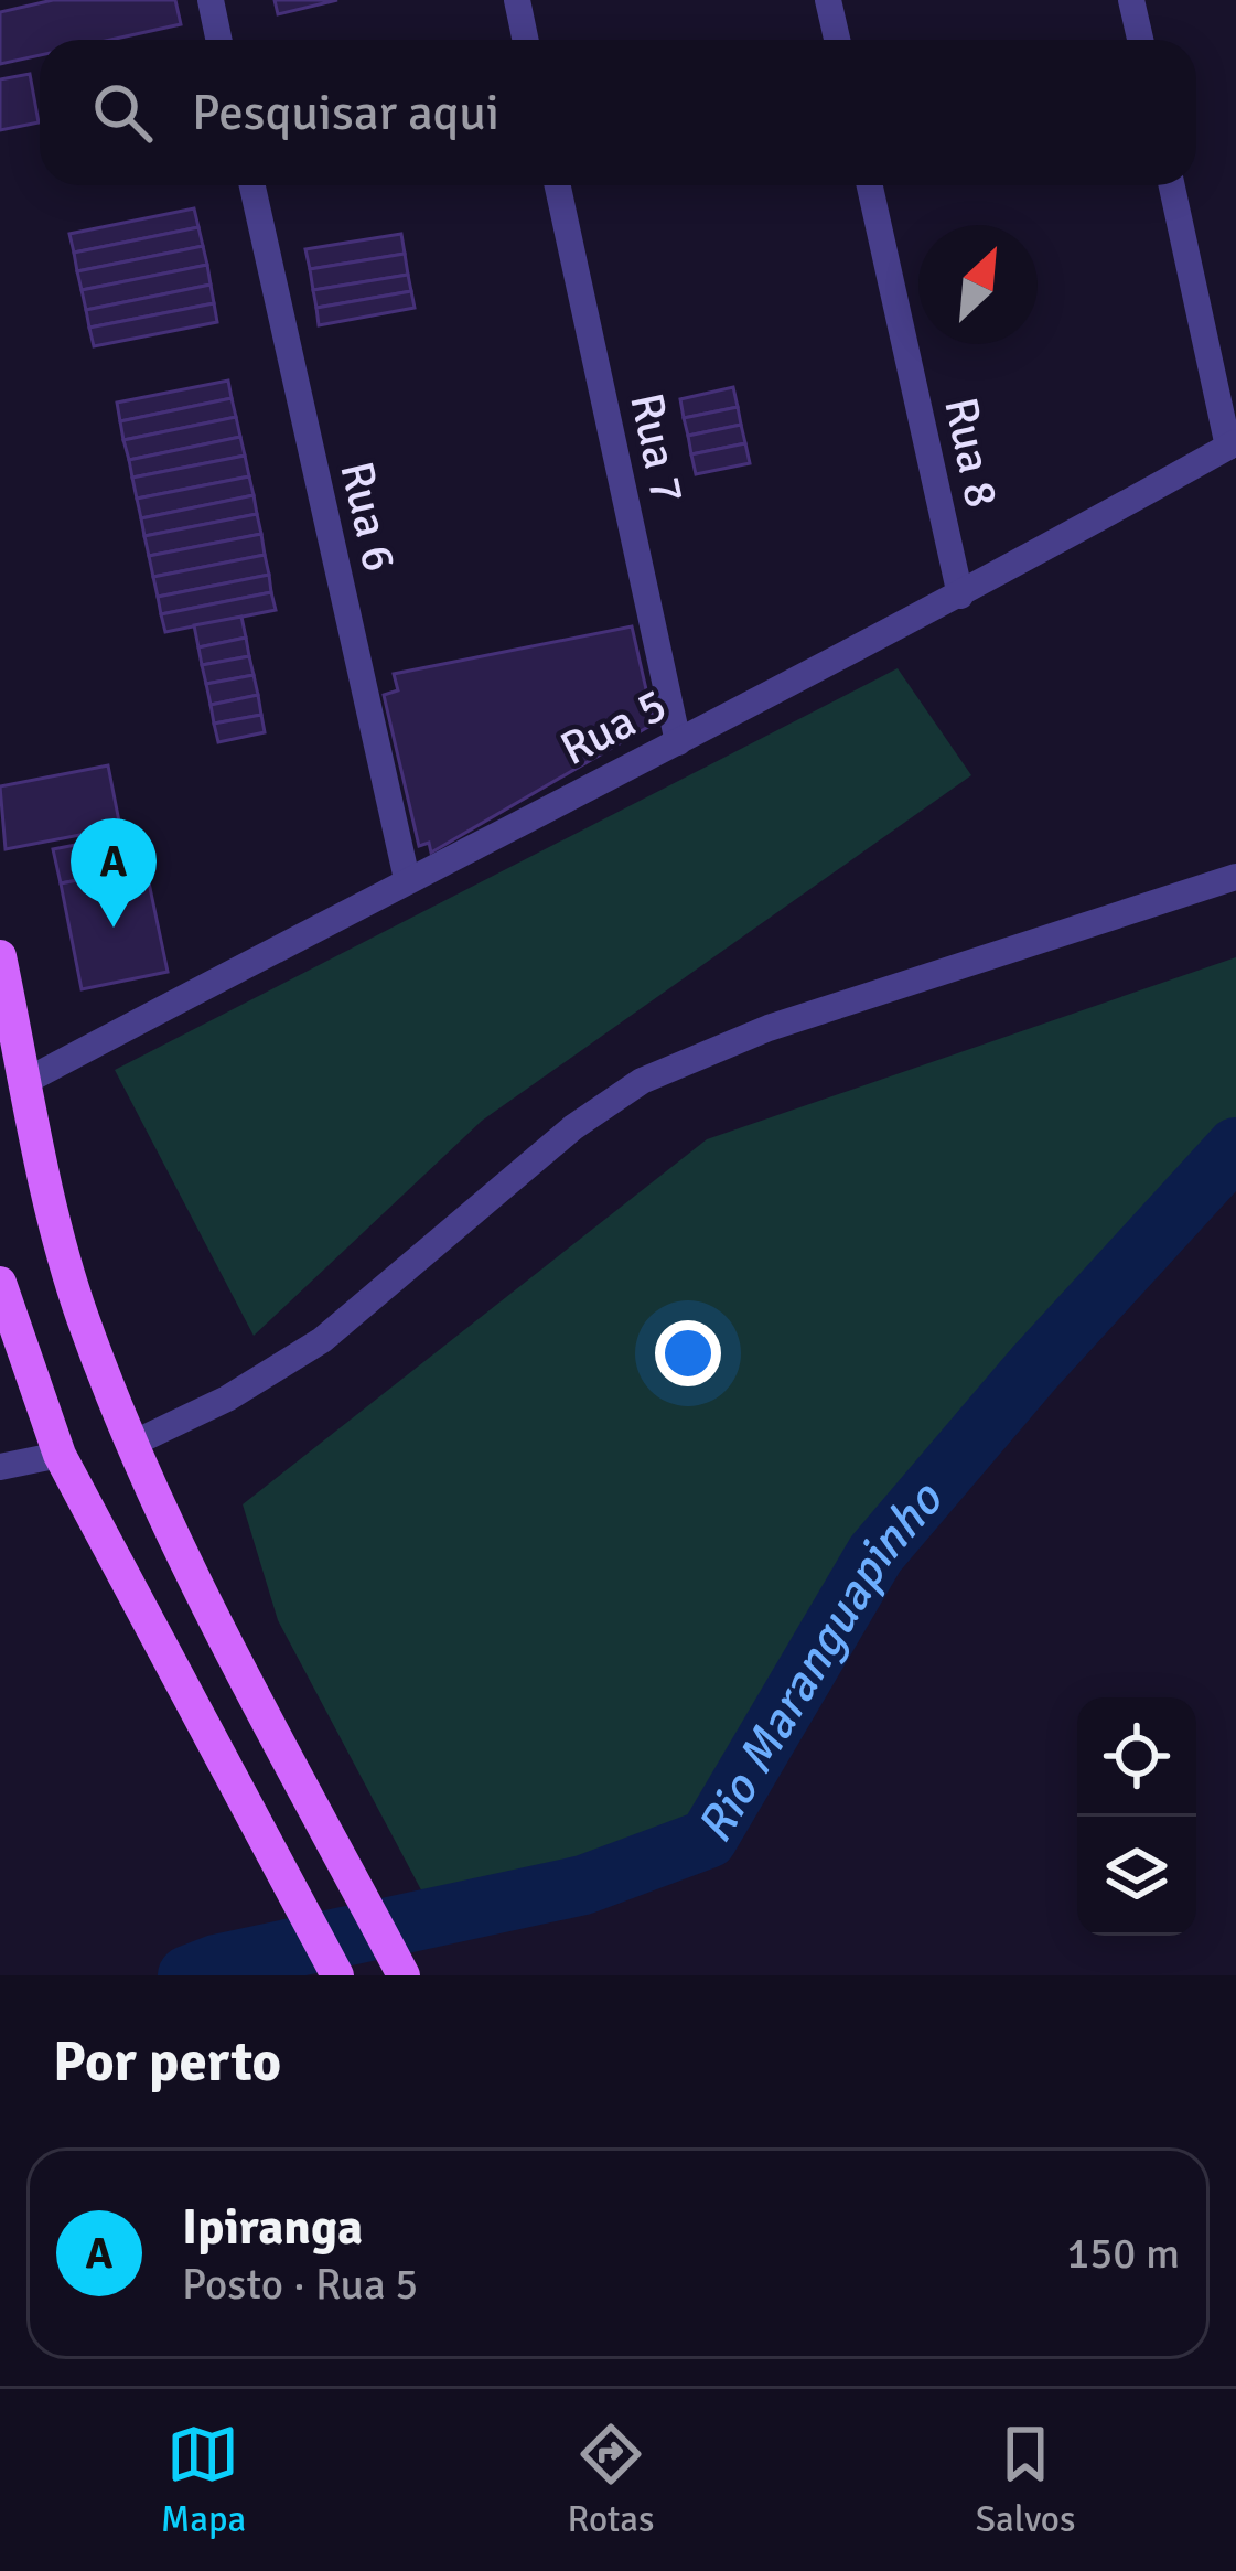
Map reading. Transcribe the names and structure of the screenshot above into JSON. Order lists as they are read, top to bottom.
{
  "streets": {
    "street": [
      "Rua 7",
      "Rua 8",
      "Rua 6",
      "Rua 5"
    ]
  },
  "crossings": [
    ["Rua 7", "Rua 5"],
    ["Rua 8", "Rua 5"],
    ["Rua 6", "Rua 5"]
  ],
  "water": ["Rio Maranguapinho"],
  "north": "top right",
  "page": {
    "search": "Pesquisar aqui",
    "pins": "A",
    "heading": "Por perto",
    "list": [
      {
        "mark": "A",
        "name": "Ipiranga",
        "note": "Posto · Rua 5",
        "value": "150 m"
      }
    ],
    "nav": ["Mapa", "Rotas", "Salvos"]
  }
}
